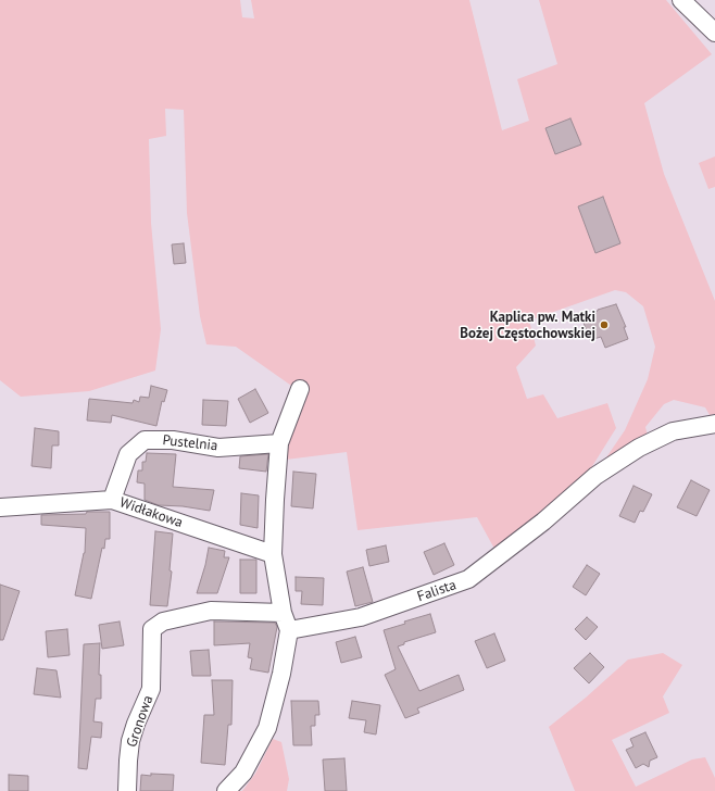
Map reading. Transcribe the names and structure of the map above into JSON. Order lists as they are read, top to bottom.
{
  "streets": {
    "street": [
      "Pustelnia",
      "Widłakowa",
      "Falista",
      "Gronowa"
    ]
  },
  "crossings": [
    ["Pustelnia", "Widłakowa"]
  ],
  "places": ["Kaplica pw. Matki Bożej Częstochowskiej"]
}
